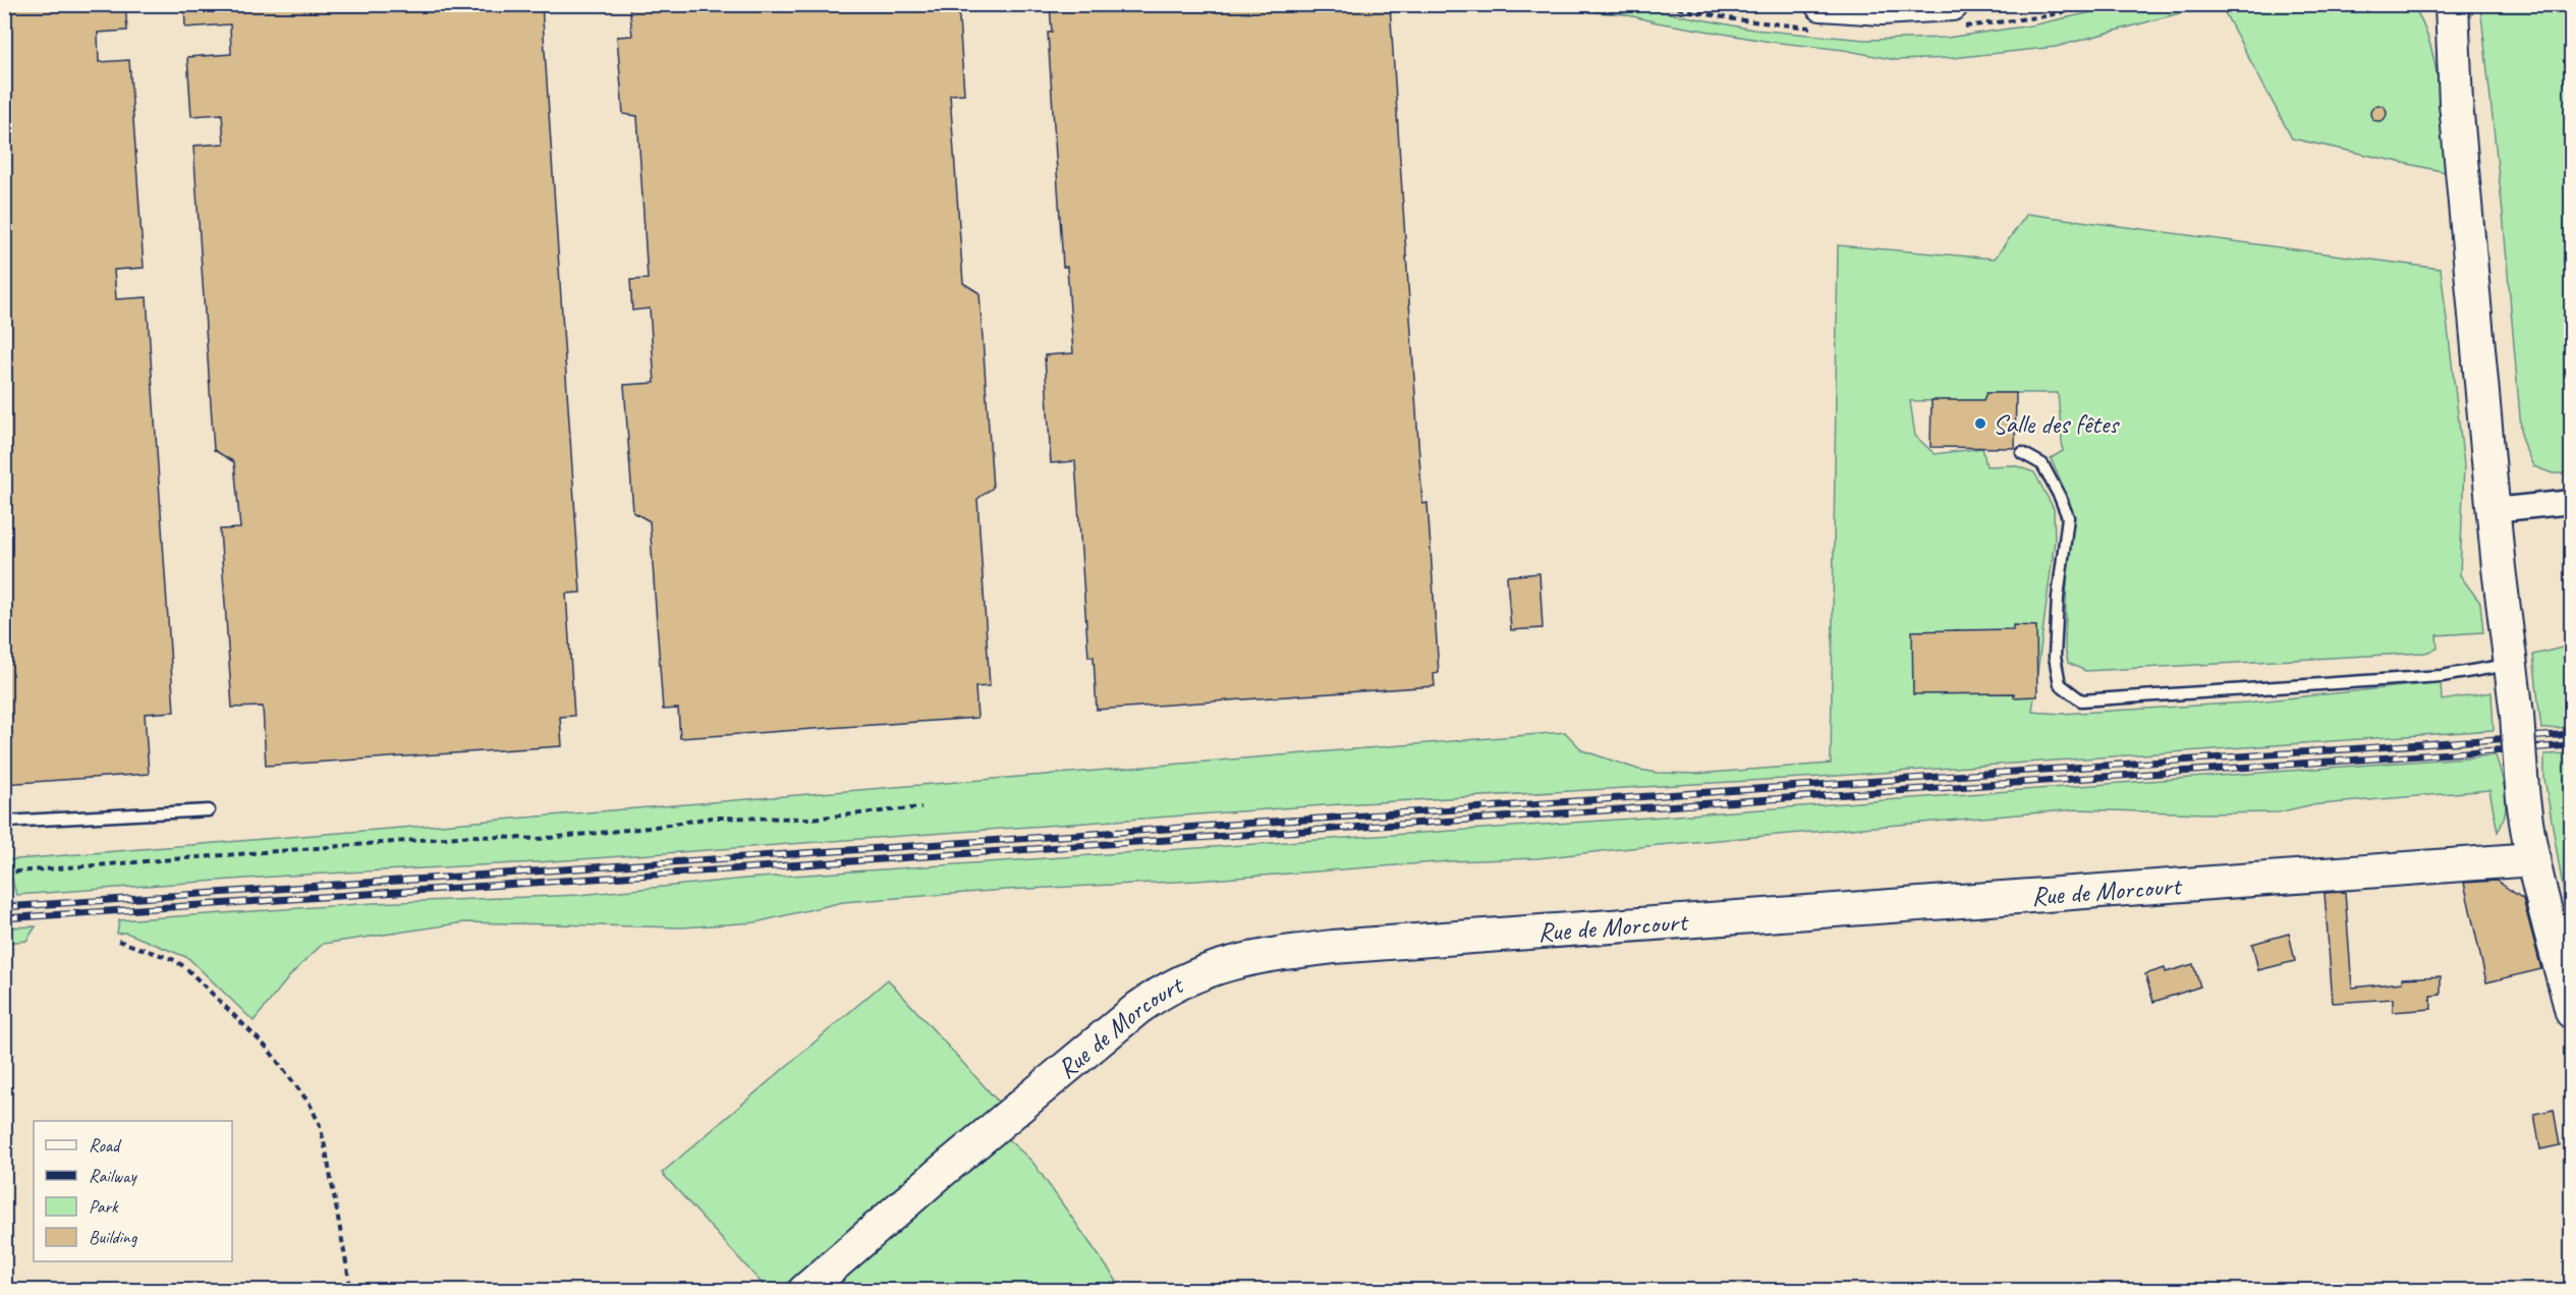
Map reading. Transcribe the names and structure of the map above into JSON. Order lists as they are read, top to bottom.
{
  "streets": {
    "street": ["Rue de Morcourt"]
  },
  "places": ["Salle des fêtes"],
  "legend": [
    "Road",
    "Railway",
    "Park",
    "Building"
  ]
}
